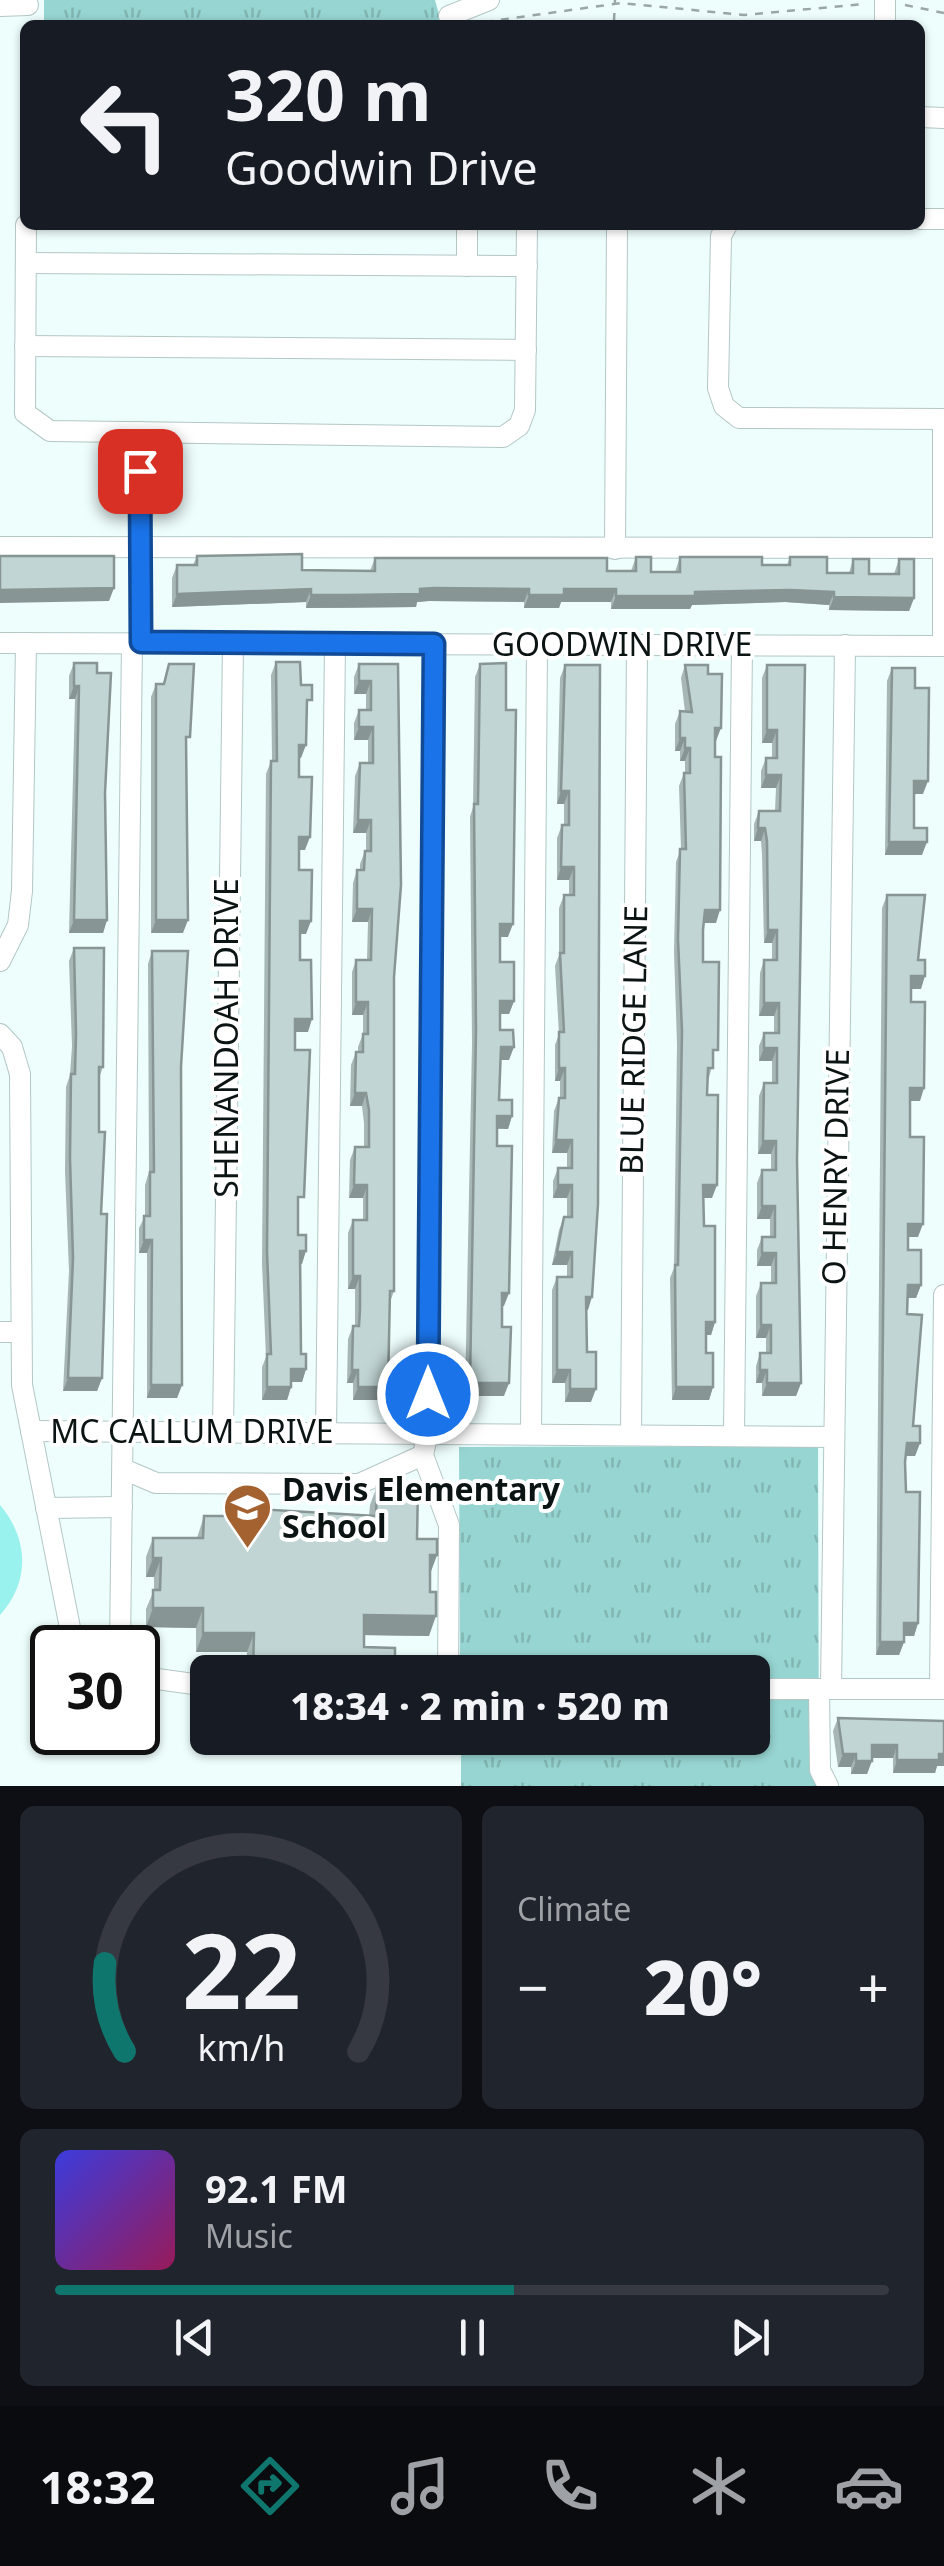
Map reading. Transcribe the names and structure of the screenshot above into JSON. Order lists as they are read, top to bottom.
{
  "streets": {
    "street": [
      "GOODWIN DRIVE",
      "SHENANDOAH DRIVE",
      "BLUE RIDGE LANE",
      "O HENRY DRIVE",
      "MC CALLUM DRIVE"
    ]
  },
  "crossings": [
    ["GOODWIN DRIVE", "SHENANDOAH DRIVE"],
    ["GOODWIN DRIVE", "BLUE RIDGE LANE"],
    ["GOODWIN DRIVE", "O HENRY DRIVE"],
    ["SHENANDOAH DRIVE", "MC CALLUM DRIVE"],
    ["BLUE RIDGE LANE", "MC CALLUM DRIVE"],
    ["O HENRY DRIVE", "MC CALLUM DRIVE"]
  ],
  "places": {
    "school or university": ["Davis Elementary School"]
  },
  "page": {
    "turn": ["320 m", "Goodwin Drive"],
    "limit": "30",
    "trip": "18:34 · 2 min · 520 m",
    "tile": "Climate",
    "heat": ["−", "20°", "+"],
    "song": ["92.1 FM", "Music"],
    "tabs": "18:32",
    "gauge": ["22", "km/h"]
  }
}
